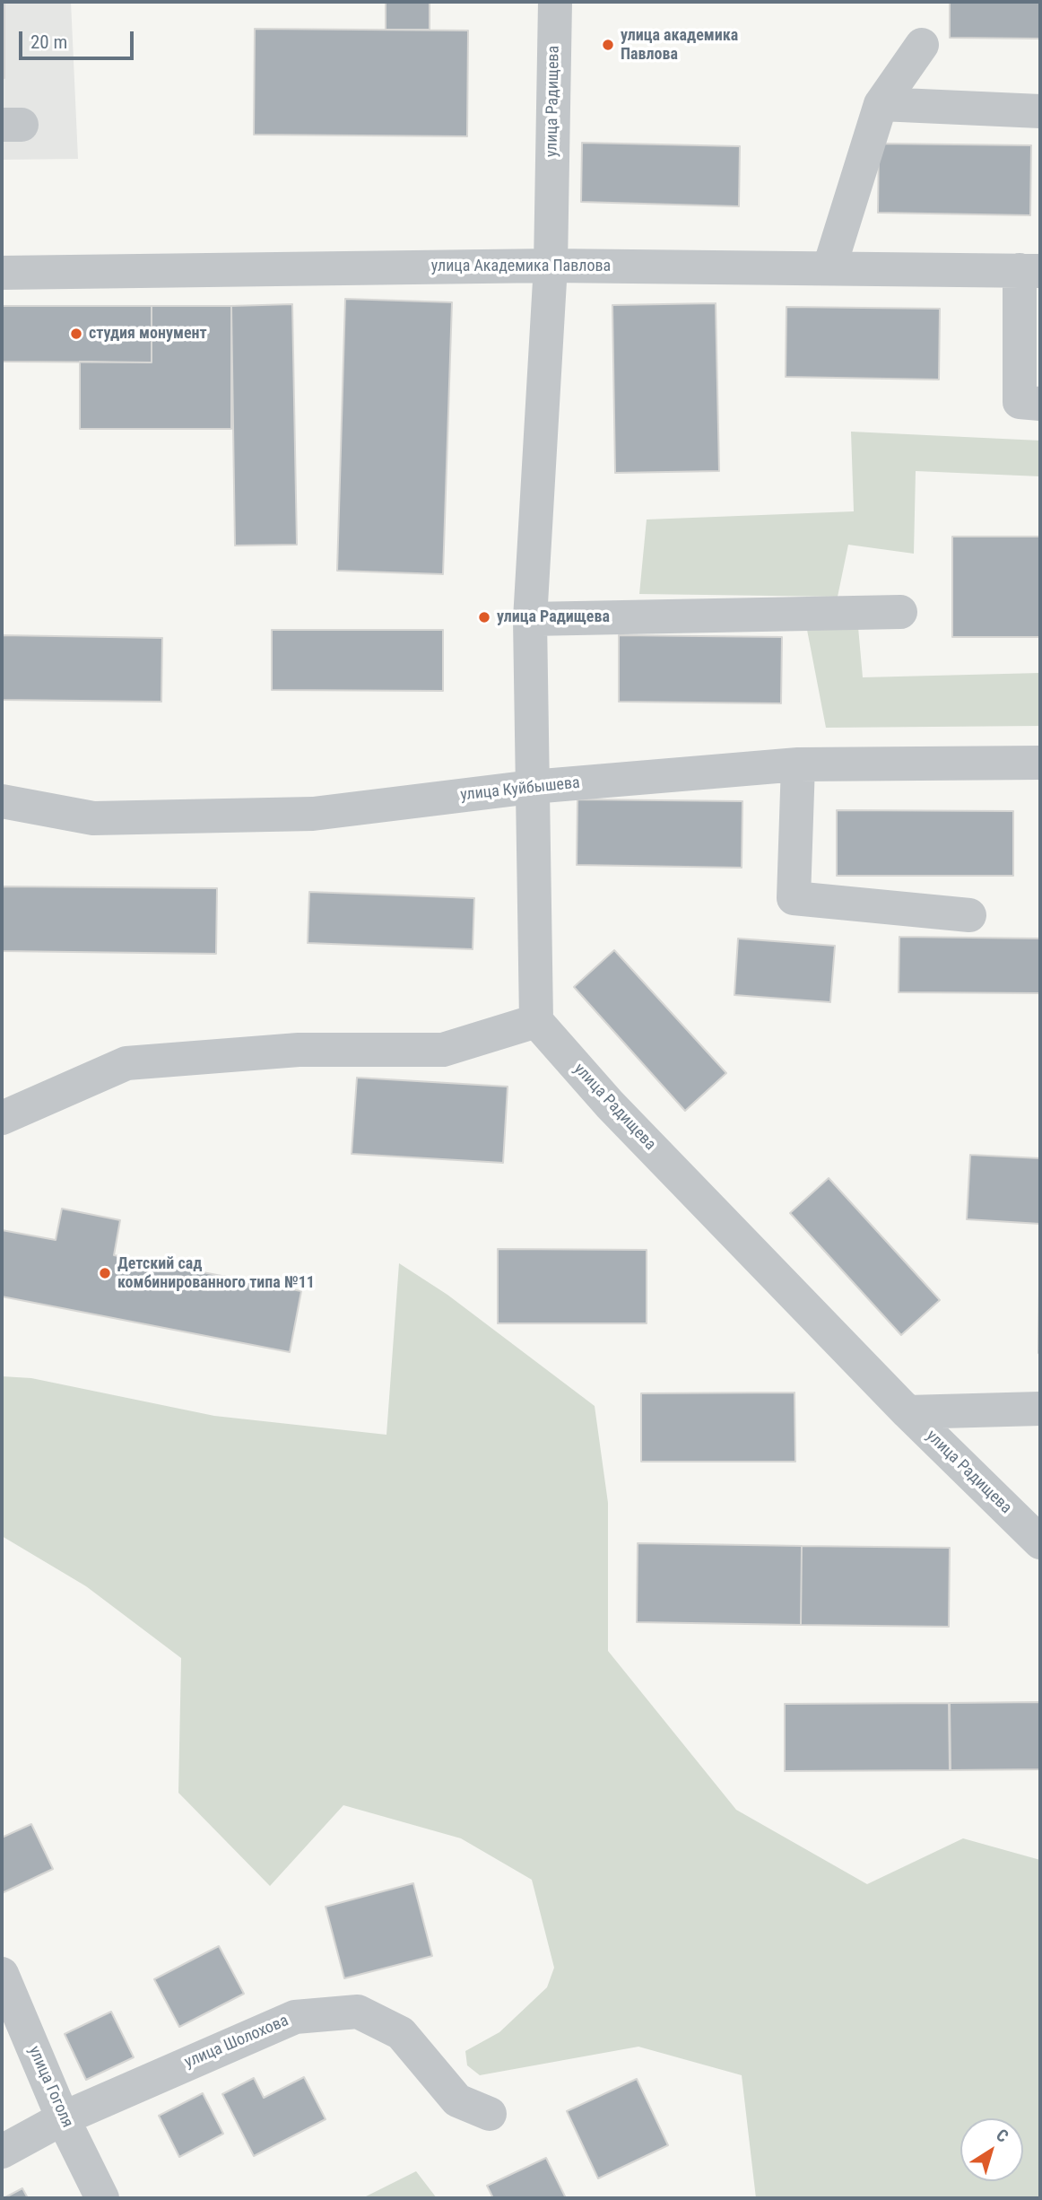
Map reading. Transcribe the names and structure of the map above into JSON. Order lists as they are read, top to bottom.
{
  "streets": {
    "street": [
      "улица Радищева",
      "улица Академика Павлова",
      "улица Куйбышева",
      "улица Шолохова",
      "улица Гоголя"
    ]
  },
  "crossings": [
    ["улица Радищева", "улица Академика Павлова"],
    ["улица Радищева", "улица Куйбышева"],
    ["улица Шолохова", "улица Гоголя"]
  ],
  "places": [
    "улица академика Павлова",
    "студия монумент",
    "улица Радищева",
    "Детский сад комбинированного типа №11"
  ],
  "scale_bar": "20 m",
  "north": "top right"
}
